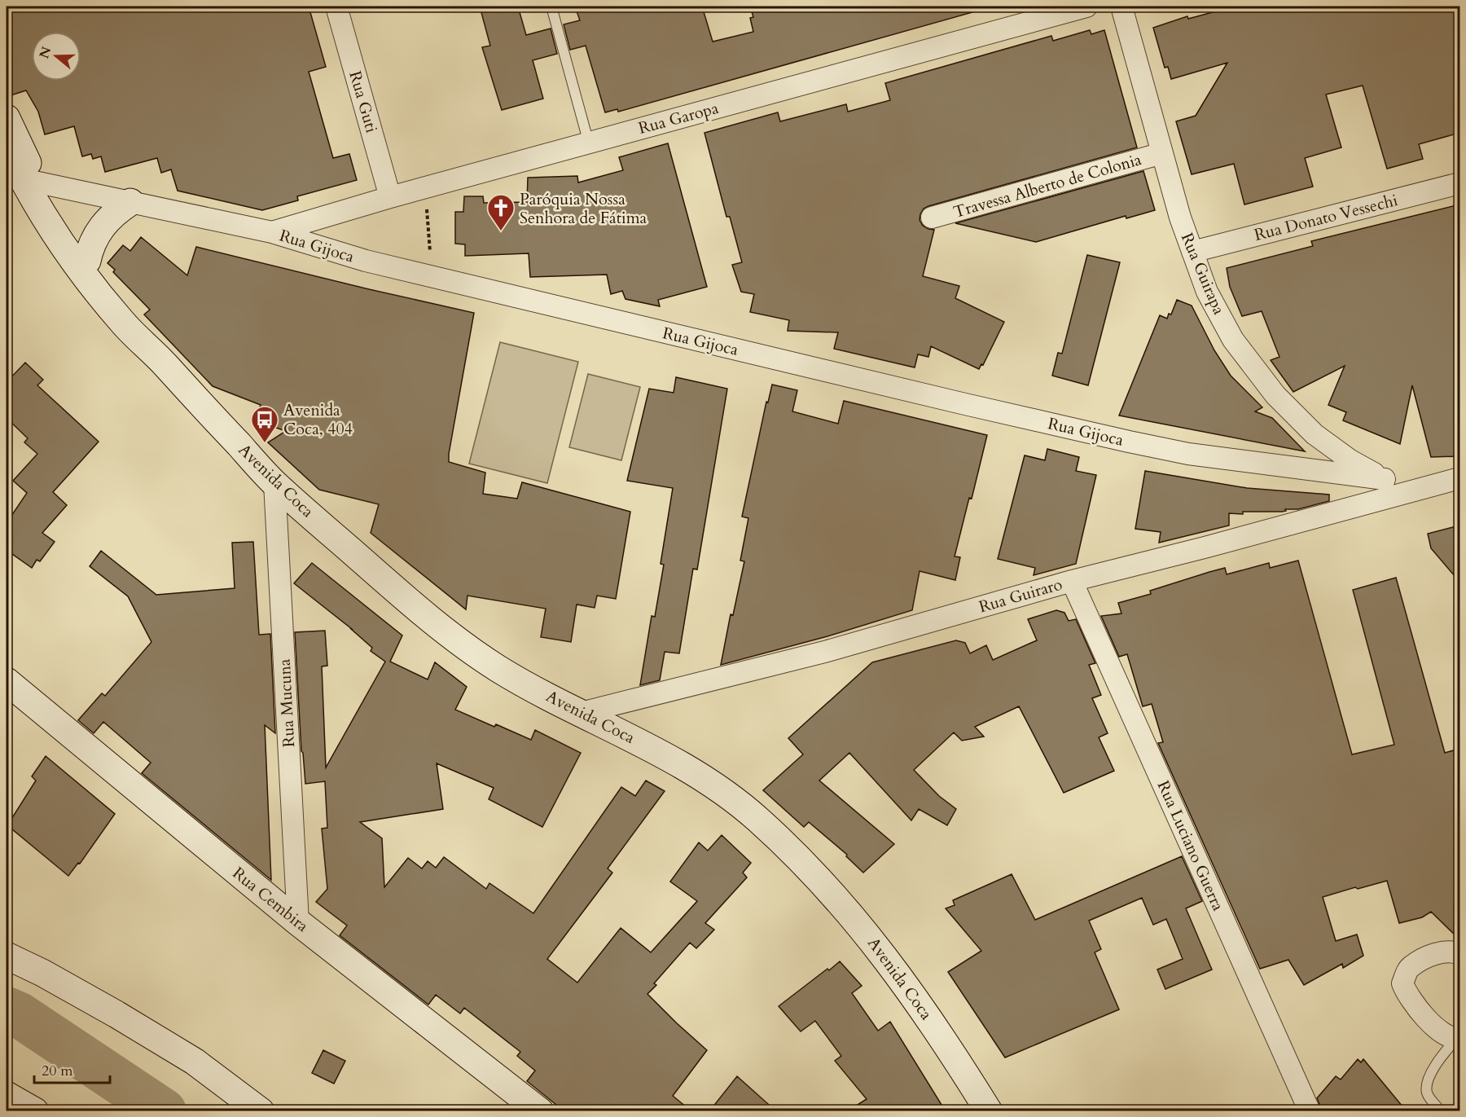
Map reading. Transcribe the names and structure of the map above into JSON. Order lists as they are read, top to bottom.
{
  "streets": {
    "street": [
      "Rua Guti",
      "Rua Garopa",
      "Travessa Alberto de Colonia",
      "Rua Donato Vessechi",
      "Rua Gijoca",
      "Rua Guirapa",
      "Avenida Coca",
      "Rua Guiraro",
      "Rua Mucuna",
      "Rua Luciano Guerra",
      "Rua Cembira"
    ]
  },
  "crossings": [
    ["Rua Guti", "Rua Garopa"],
    ["Rua Garopa", "Rua Gijoca"],
    ["Travessa Alberto de Colonia", "Rua Guirapa"],
    ["Rua Donato Vessechi", "Rua Guirapa"],
    ["Rua Gijoca", "Rua Guirapa"],
    ["Rua Gijoca", "Avenida Coca"],
    ["Rua Guirapa", "Rua Guiraro"],
    ["Avenida Coca", "Rua Guiraro"],
    ["Avenida Coca", "Rua Mucuna"],
    ["Rua Guiraro", "Rua Luciano Guerra"],
    ["Rua Mucuna", "Rua Cembira"]
  ],
  "places": {
    "church": ["Paróquia Nossa Senhora de Fátima"],
    "bus stop": ["Avenida Coca, 404"]
  },
  "scale_bar": "20 m",
  "north": "left"
}
